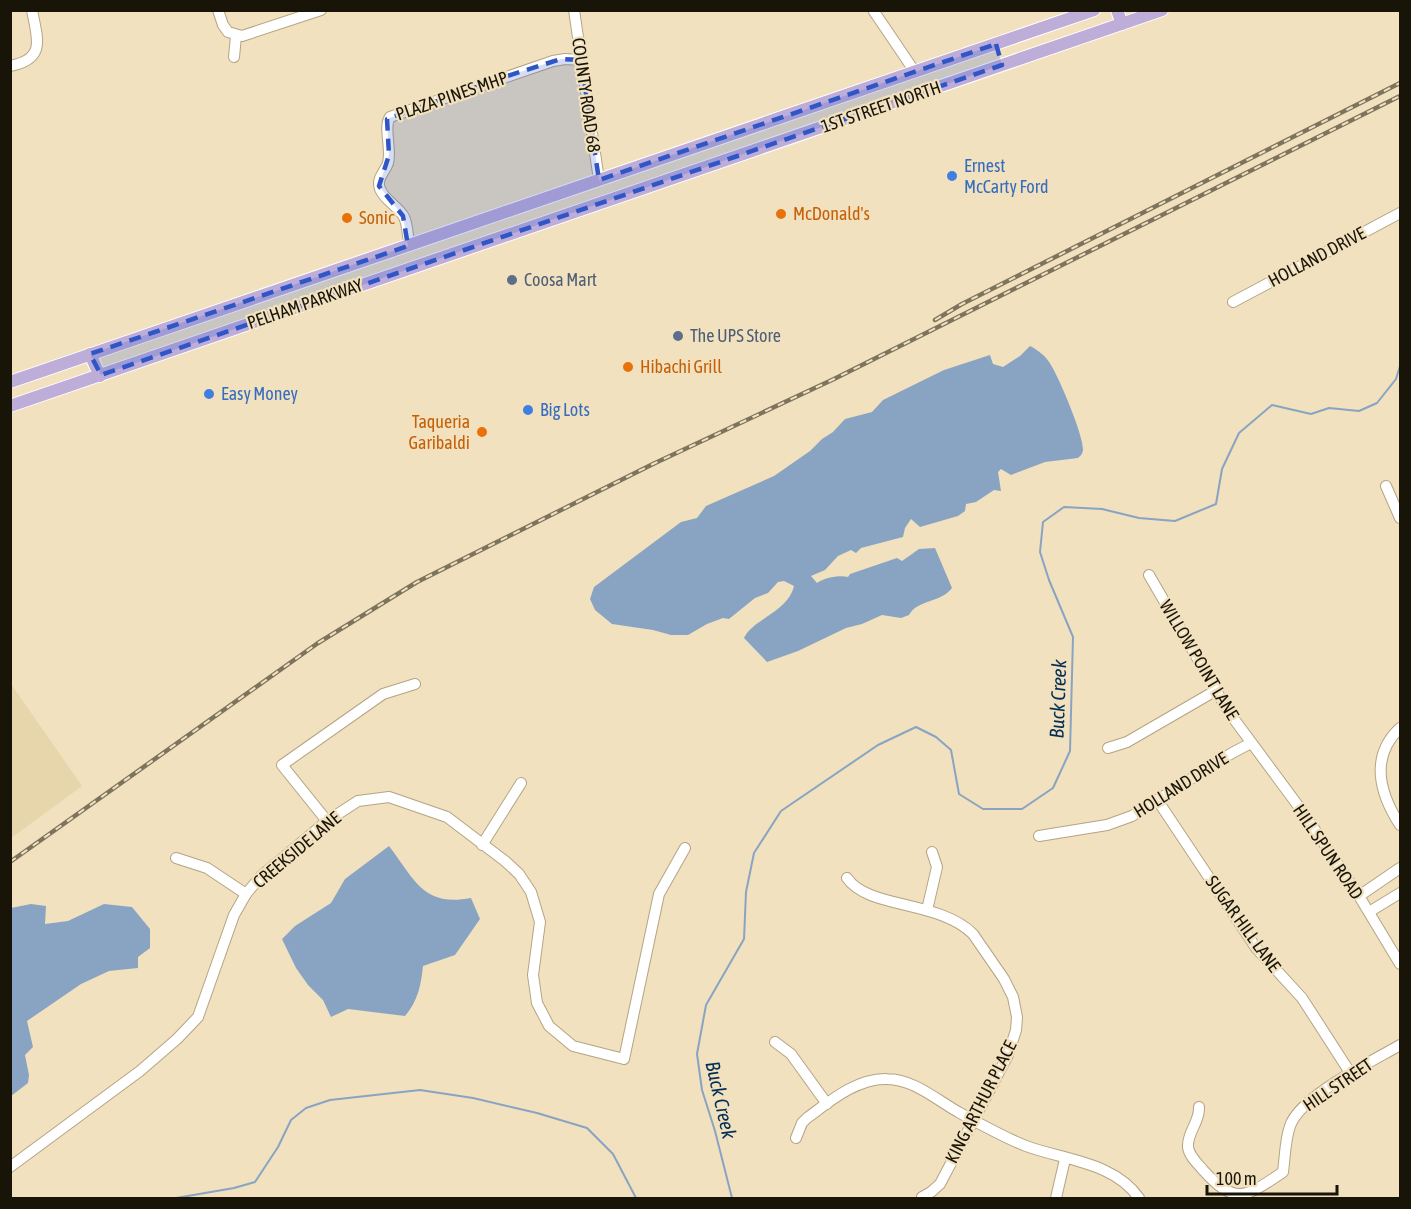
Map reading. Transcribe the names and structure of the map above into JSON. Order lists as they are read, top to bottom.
{
  "streets": {
    "main road": ["1ST STREET NORTH", "PELHAM PARKWAY"],
    "street": [
      "COUNTY ROAD 68",
      "PLAZA PINES MHP",
      "HOLLAND DRIVE",
      "WILLOW POINT LANE",
      "CREEKSIDE LANE",
      "HILL SPUN ROAD",
      "SUGAR HILL LANE",
      "HILL STREET",
      "KING ARTHUR PLACE"
    ]
  },
  "crossings": [
    ["COUNTY ROAD 68", "PLAZA PINES MHP"],
    ["COUNTY ROAD 68", "1ST STREET NORTH"],
    ["COUNTY ROAD 68", "PELHAM PARKWAY"],
    ["PLAZA PINES MHP", "PELHAM PARKWAY"],
    ["1ST STREET NORTH", "PELHAM PARKWAY"],
    ["HOLLAND DRIVE", "WILLOW POINT LANE"],
    ["HOLLAND DRIVE", "HILL SPUN ROAD"],
    ["HOLLAND DRIVE", "SUGAR HILL LANE"],
    ["WILLOW POINT LANE", "HILL SPUN ROAD"],
    ["SUGAR HILL LANE", "HILL STREET"]
  ],
  "water": ["Buck Creek"],
  "places": [
    "Ernest McCarty Ford",
    "McDonald's",
    "Sonic",
    "Coosa Mart",
    "The UPS Store",
    "Hibachi Grill",
    "Easy Money",
    "Big Lots",
    "Taqueria Garibaldi"
  ],
  "scale_bar": "100 m"
}
